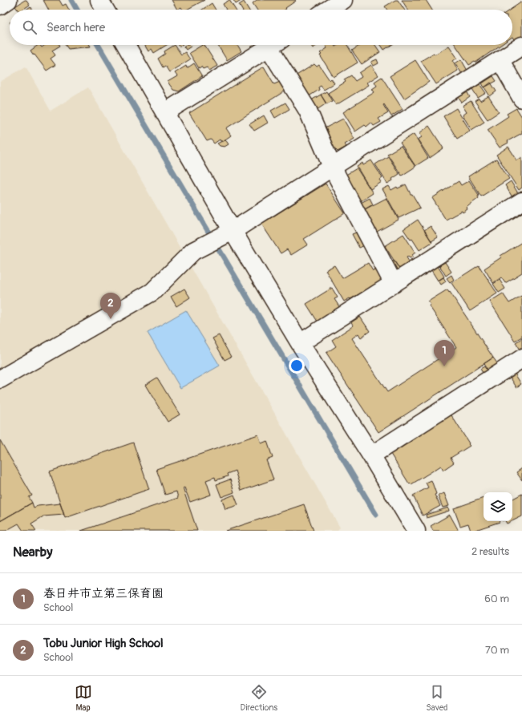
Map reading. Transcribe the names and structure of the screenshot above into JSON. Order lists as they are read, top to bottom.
{
  "page": {
    "search": "Search here",
    "pins": ["2", "1"],
    "heading": ["Nearby", "2 results"],
    "list": [
      {
        "mark": "1",
        "name": "春日井市立第三保育園",
        "note": "School",
        "value": "60 m"
      },
      {
        "mark": "2",
        "name": "Tobu Junior High School",
        "note": "School",
        "value": "70 m"
      }
    ],
    "nav": ["Map", "Directions", "Saved"]
  }
}
